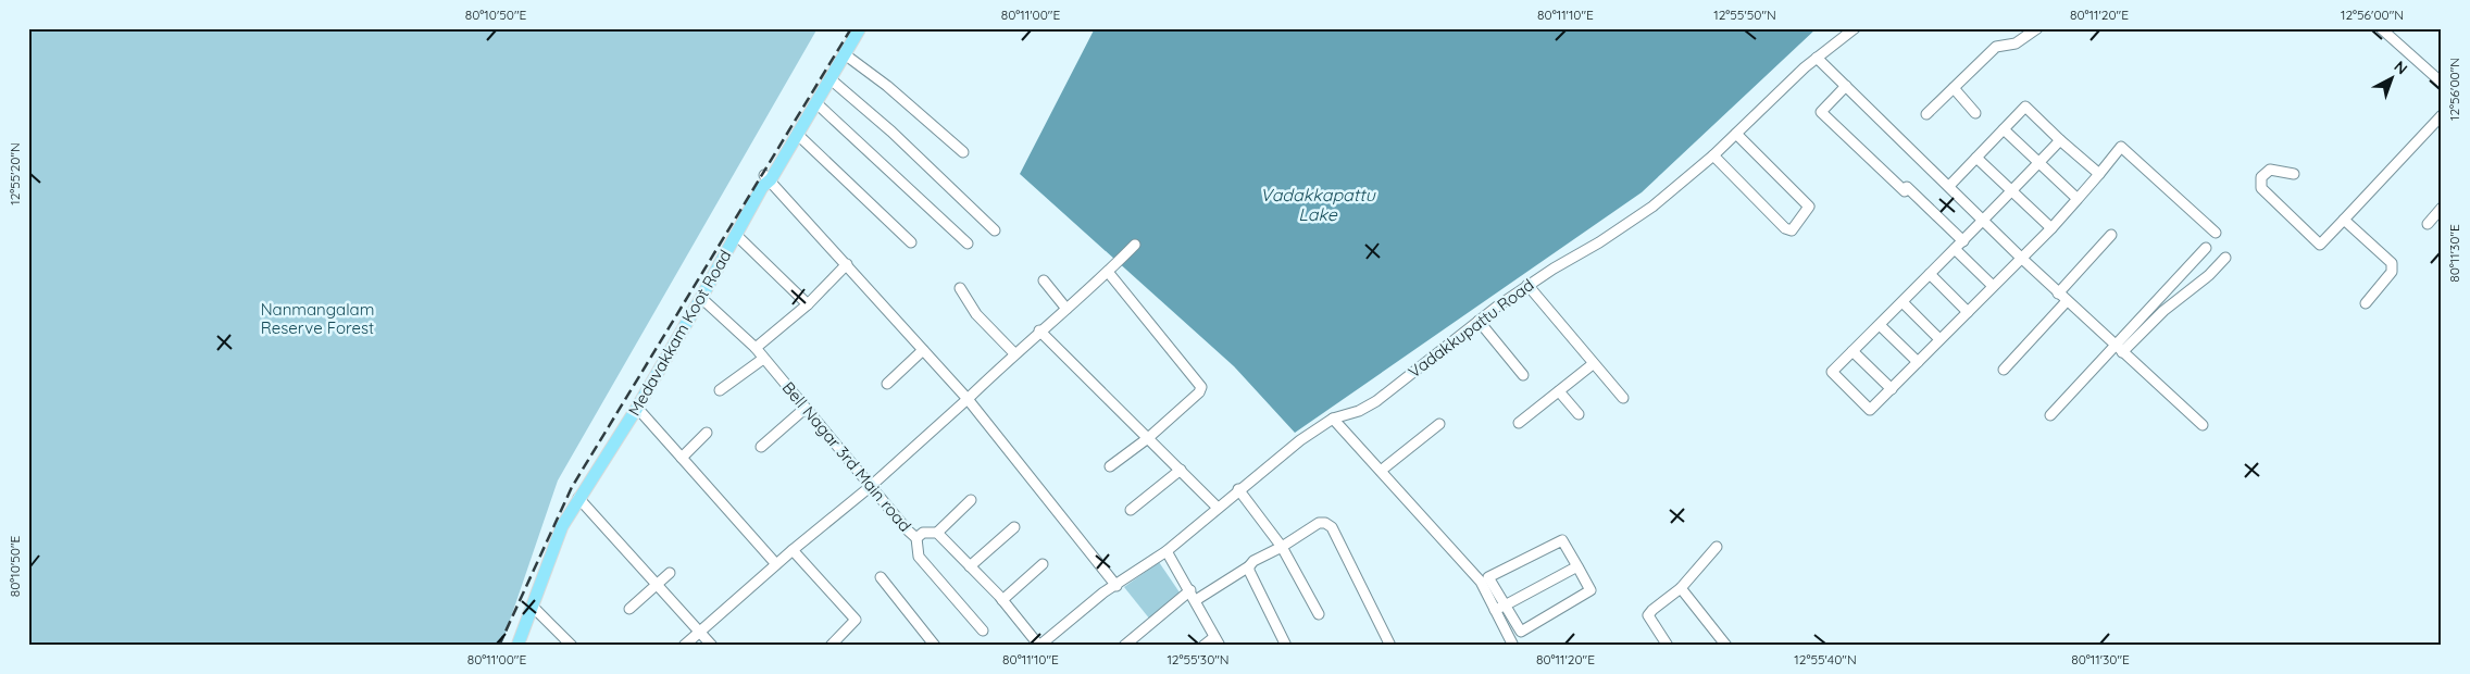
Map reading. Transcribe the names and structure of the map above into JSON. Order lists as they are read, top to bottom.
{
  "streets": {
    "main road": ["Medavakkam Koot Road"],
    "street": ["Vadakkupattu Road", "Bell Nagar 3rd Main road"]
  },
  "crossings": [
    ["Vadakkupattu Road", "Bell Nagar 3rd Main road"],
    ["Medavakkam Koot Road", "Bell Nagar 3rd Main road"]
  ],
  "water": ["Vadakkapattu Lake"],
  "parks": ["Nanmangalam Reserve Forest"],
  "north": "top right",
  "coordinates": [
    "80°10'50\"E",
    "80°11'00\"E",
    "80°11'10\"E",
    "12°55'50\"N",
    "80°11'20\"E",
    "12°56'00\"N",
    "12°55'20\"N",
    "80°11'30\"E",
    "12°55'30\"N",
    "12°55'40\"N"
  ]
}
